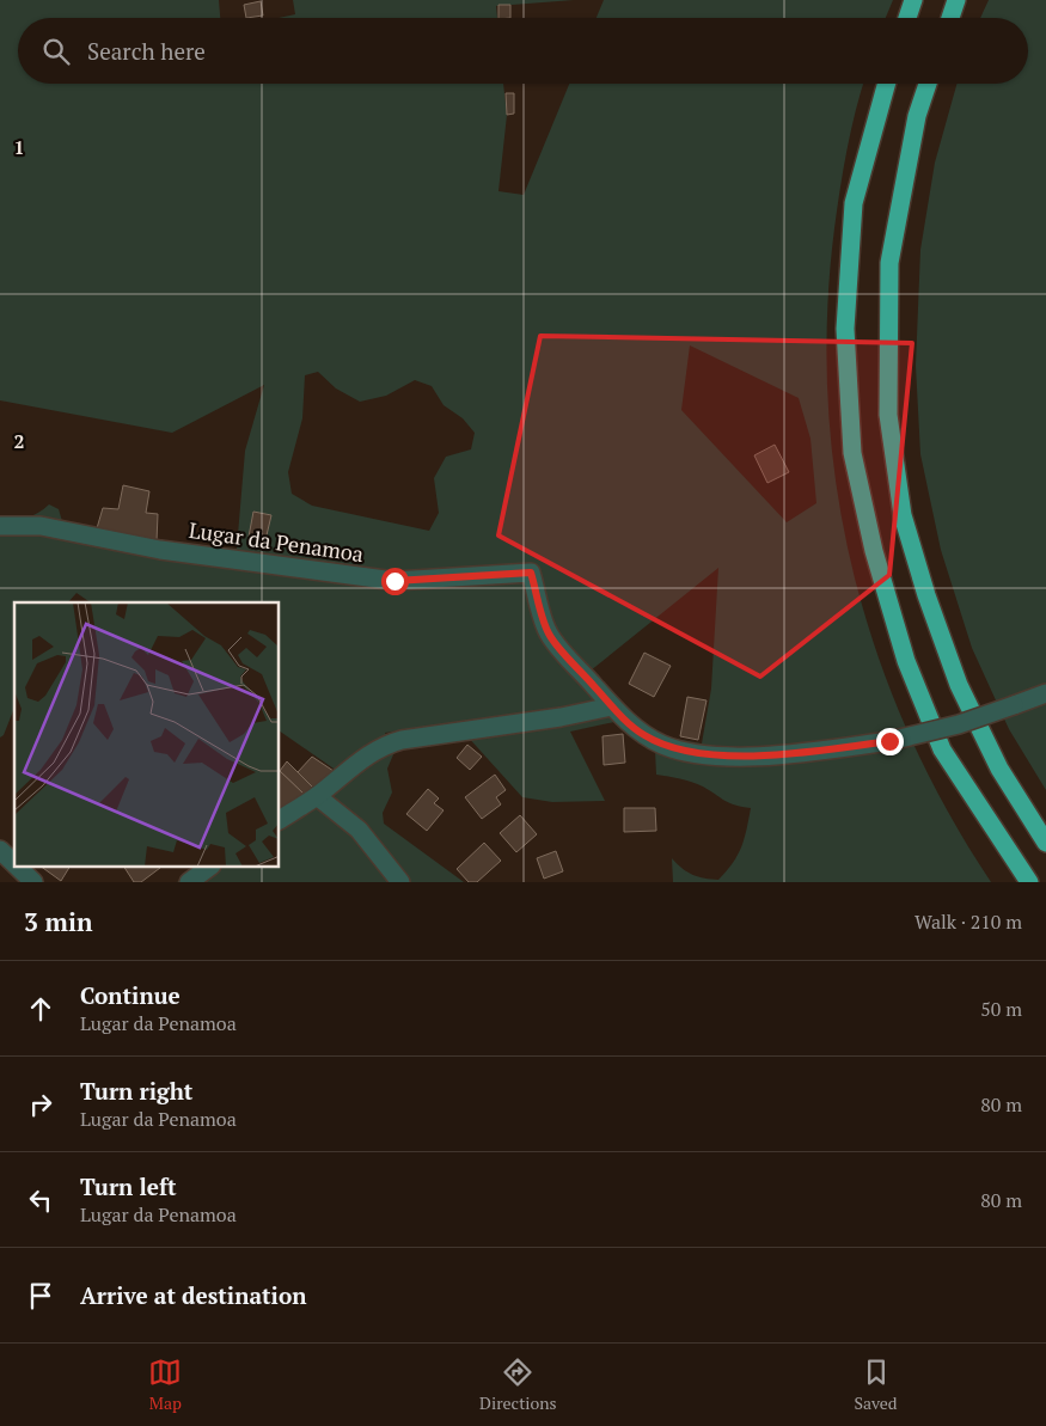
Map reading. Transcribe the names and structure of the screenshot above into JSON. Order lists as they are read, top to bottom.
{
  "streets": {
    "street": ["Lugar da Penamoa"]
  },
  "page": {
    "search": "Search here",
    "heading": ["3 min", "Walk · 210 m"],
    "list": [
      ["Continue", "Lugar da Penamoa", "50 m"],
      ["Turn right", "Lugar da Penamoa", "80 m"],
      ["Turn left", "Lugar da Penamoa", "80 m"],
      "Arrive at destination"
    ],
    "nav": ["Map", "Directions", "Saved"]
  },
  "grid": {
    "rows": ["1", "2"]
  }
}
